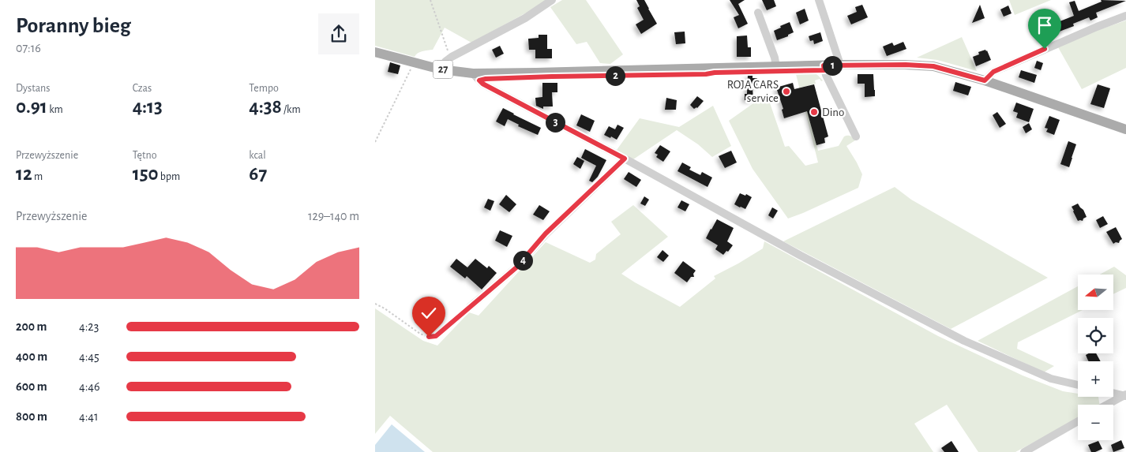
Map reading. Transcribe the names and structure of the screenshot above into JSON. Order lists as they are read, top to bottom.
{
  "streets": {
    "main road": ["27"]
  },
  "places": ["ROJA CARS service", "Dino"],
  "north": "left",
  "page": {
    "heading": ["Poranny bieg", "07:16"],
    "pins": [
      "1",
      "2",
      "3",
      "4"
    ],
    "stats": [
      ["Dystans", "0.91 km"],
      ["Czas", "4:13"],
      ["Tempo", "4:38 /km"],
      ["Przewyższenie", "12 m"],
      ["Tętno", "150 bpm"],
      ["kcal", "67"]
    ],
    "chart": ["Przewyższenie", "129–140 m"],
    "map_buttons": ["+", "−"],
    "list": [
      {
        "name": "200 m",
        "note": "4:23"
      },
      {
        "name": "400 m",
        "note": "4:45"
      },
      {
        "name": "600 m",
        "note": "4:46"
      },
      {
        "name": "800 m",
        "note": "4:41"
      }
    ]
  }
}
